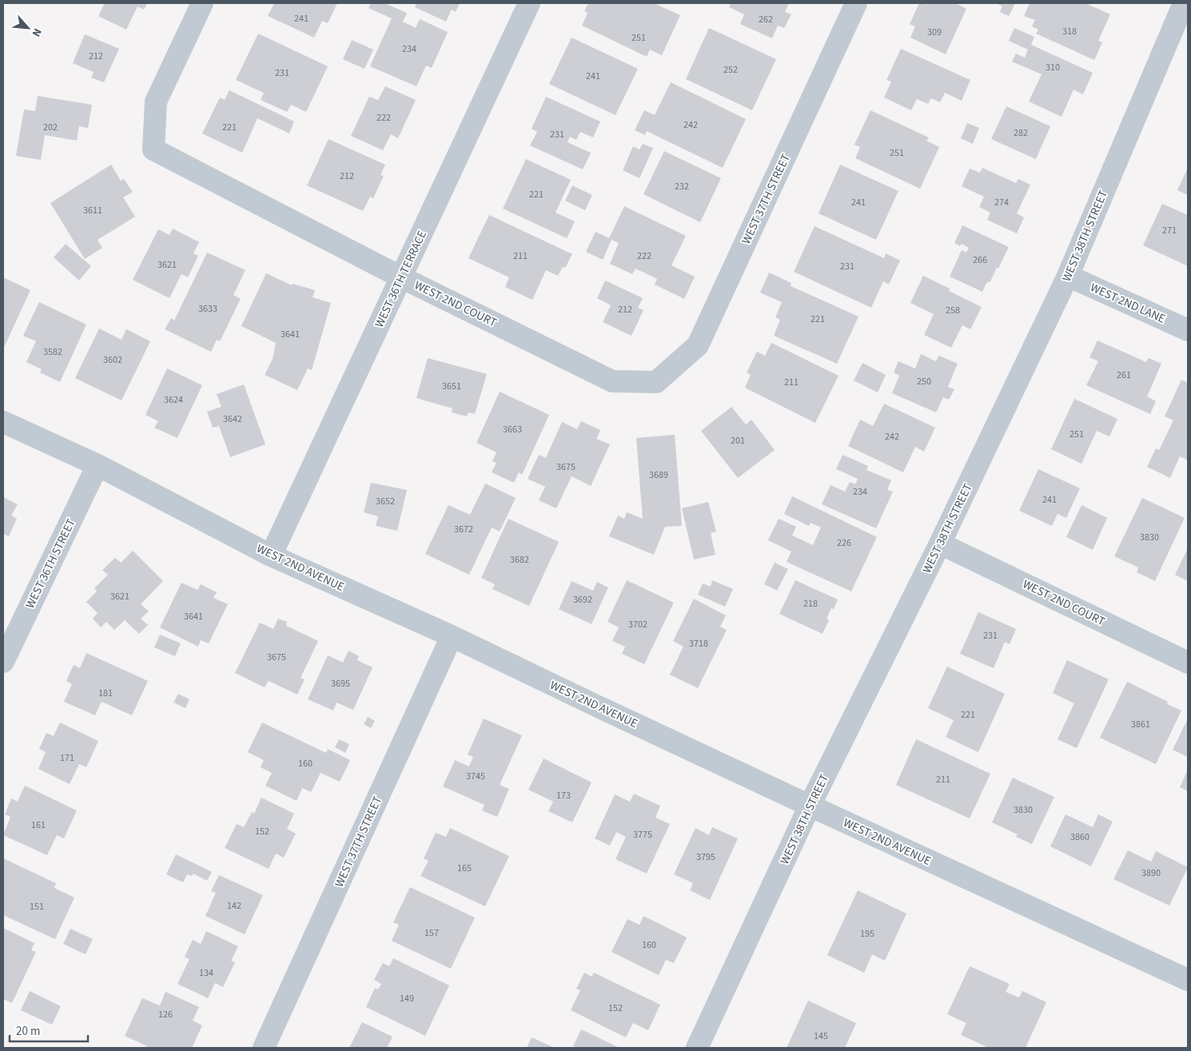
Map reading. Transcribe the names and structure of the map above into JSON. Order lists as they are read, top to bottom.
{
  "streets": {
    "street": [
      "WEST 37TH STREET",
      "WEST 38TH STREET",
      "WEST 36TH TERRACE",
      "WEST 2ND LANE",
      "WEST 2ND COURT",
      "WEST 36TH STREET",
      "WEST 2ND AVENUE"
    ]
  },
  "crossings": [
    ["WEST 37TH STREET", "WEST 2ND COURT"],
    ["WEST 37TH STREET", "WEST 2ND AVENUE"],
    ["WEST 38TH STREET", "WEST 2ND LANE"],
    ["WEST 38TH STREET", "WEST 2ND COURT"],
    ["WEST 38TH STREET", "WEST 2ND AVENUE"],
    ["WEST 36TH TERRACE", "WEST 2ND COURT"],
    ["WEST 36TH TERRACE", "WEST 2ND AVENUE"],
    ["WEST 36TH STREET", "WEST 2ND AVENUE"]
  ],
  "house_numbers": [
    "241",
    "262",
    "318",
    "309",
    "251",
    "234",
    "212",
    "310",
    "252",
    "231",
    "241",
    "222",
    "242",
    "202",
    "221",
    "282",
    "231",
    "251",
    "212",
    "232",
    "221",
    "241",
    "274",
    "3611",
    "271",
    "211",
    "222",
    "266",
    "3621",
    "231",
    "3633",
    "212",
    "258",
    "221",
    "3641",
    "3582",
    "3602",
    "261",
    "250",
    "211",
    "3651",
    "3624",
    "3642",
    "3663",
    "251",
    "242",
    "201",
    "3675",
    "3689",
    "234",
    "241",
    "3652",
    "3672",
    "3830",
    "226",
    "3682",
    "3621",
    "3692",
    "218",
    "3641",
    "3702",
    "231",
    "3718",
    "3675",
    "3695",
    "181",
    "221",
    "3861",
    "171",
    "160",
    "3745",
    "211",
    "173",
    "3830",
    "161",
    "152",
    "3775",
    "3860",
    "3795",
    "165",
    "3890",
    "142",
    "151",
    "157",
    "195",
    "160",
    "134",
    "149",
    "152",
    "126",
    "145"
  ],
  "scale_bar": "20 m",
  "north": "bottom right"
}
